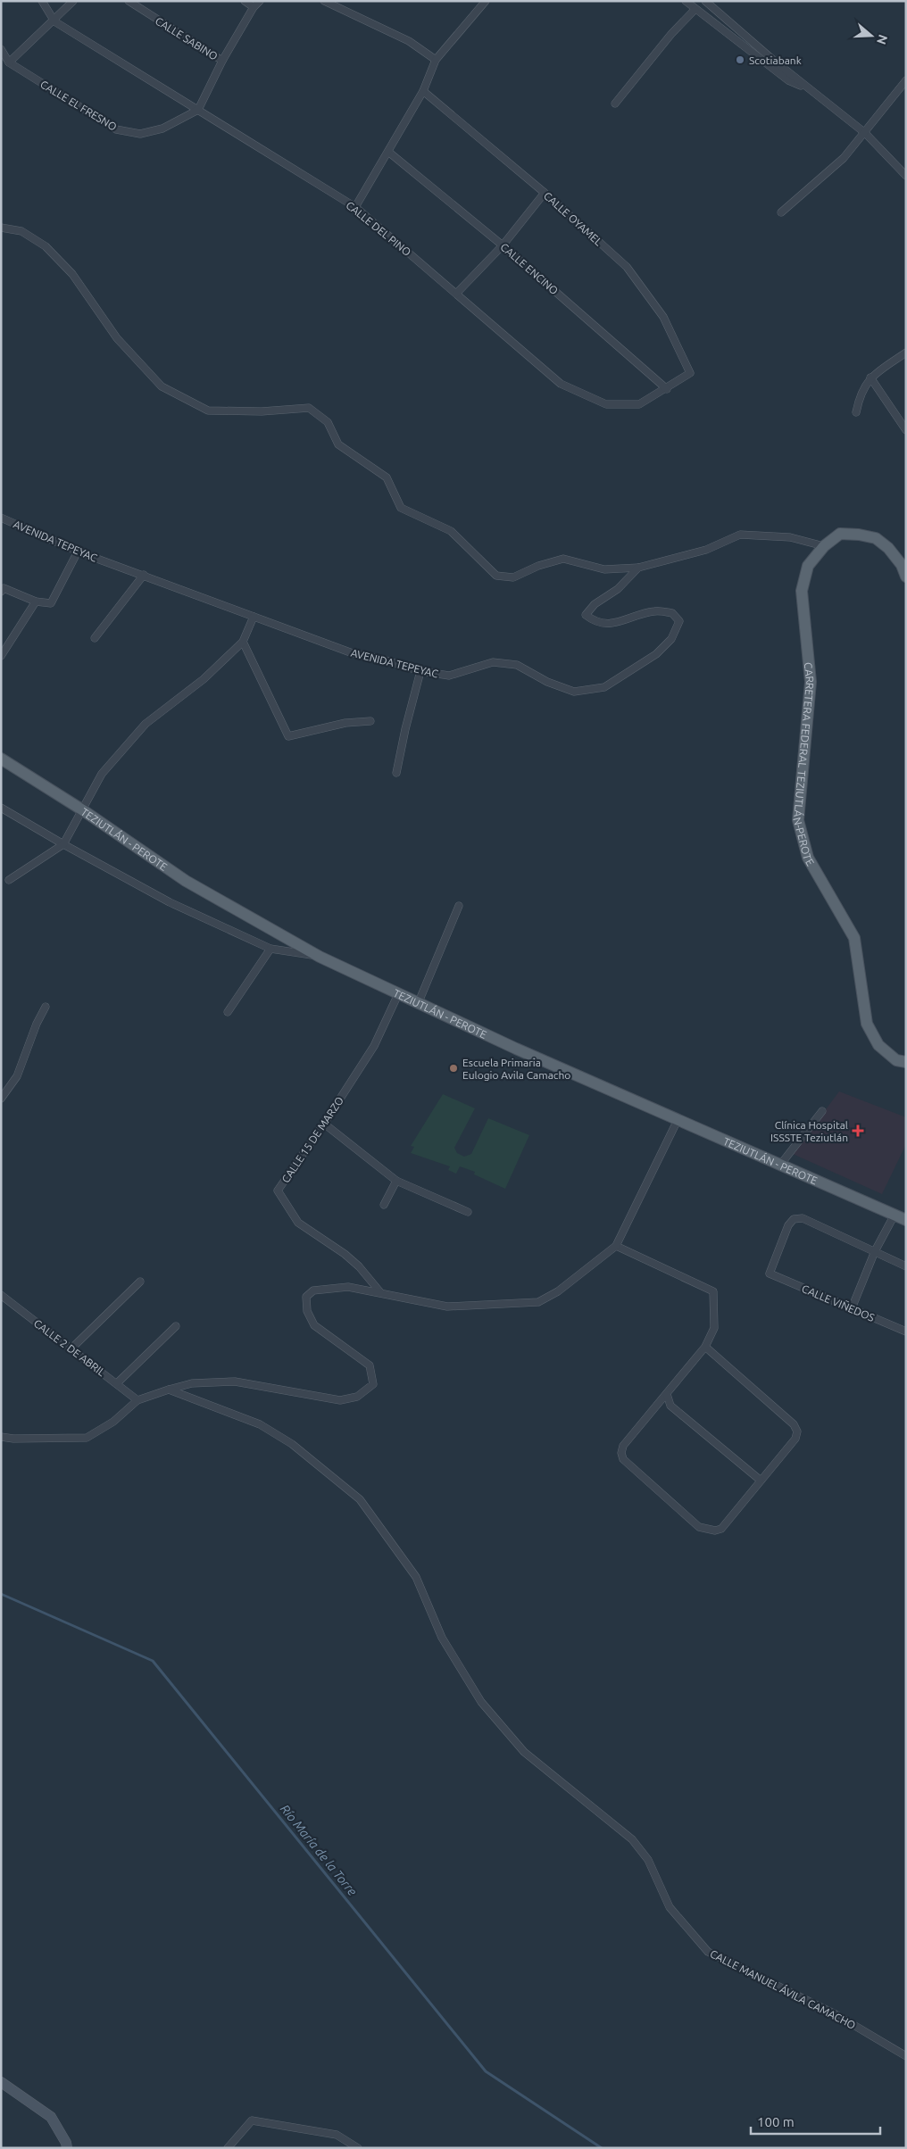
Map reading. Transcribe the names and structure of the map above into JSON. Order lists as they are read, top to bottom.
{
  "streets": {
    "main road": ["CARRETERA FEDERAL TEZIUTLÁN-PEROTE", "TEZIUTLÁN - PEROTE"],
    "street": [
      "CALLE SABINO",
      "CALLE EL FRESNO",
      "CALLE OYAMEL",
      "CALLE DEL PINO",
      "CALLE ENCINO",
      "AVENIDA TEPEYAC",
      "CALLE 15 DE MARZO",
      "CALLE VIÑEDOS",
      "CALLE 2 DE ABRIL",
      "CALLE MANUEL ÁVILA CAMACHO"
    ]
  },
  "crossings": [
    ["CALLE EL FRESNO", "CALLE DEL PINO"],
    ["CALLE OYAMEL", "CALLE DEL PINO"],
    ["CALLE DEL PINO", "CALLE ENCINO"],
    ["TEZIUTLÁN - PEROTE", "CALLE 15 DE MARZO"]
  ],
  "water": ["Río María de la Torre"],
  "places": {
    "other": ["Scotiabank", "Escuela Primaria Eulogio Avila Camacho"],
    "health": ["Clínica Hospital ISSSTE Teziutlán"]
  },
  "scale_bar": "100 m",
  "north": "right"
}
